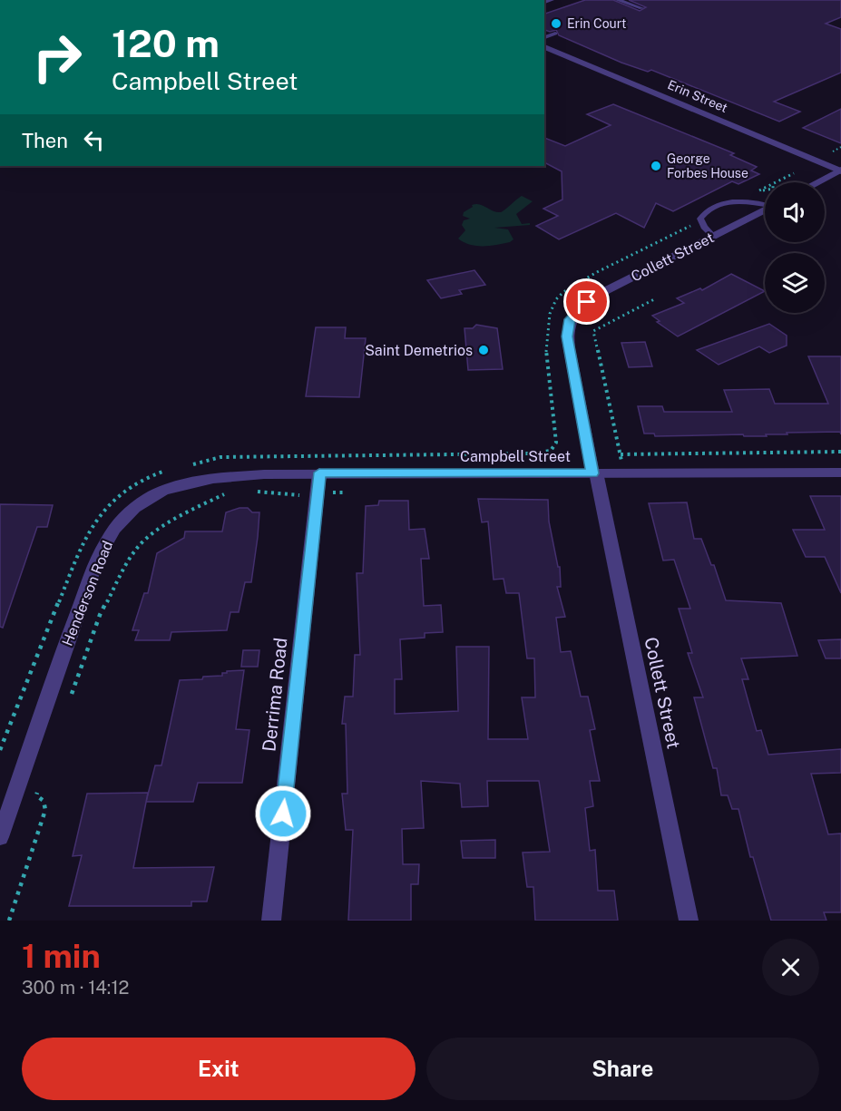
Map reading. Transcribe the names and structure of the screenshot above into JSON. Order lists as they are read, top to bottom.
{
  "streets": {
    "street": [
      "Erin Street",
      "Collett Street",
      "Campbell Street",
      "Henderson Road",
      "Derrima Road"
    ]
  },
  "crossings": [
    ["Collett Street", "Campbell Street"],
    ["Campbell Street", "Henderson Road"],
    ["Campbell Street", "Derrima Road"],
    ["Henderson Road", "Derrima Road"]
  ],
  "places": ["Erin Court", "George Forbes House", "Saint Demetrios"],
  "page": {
    "turn": ["120 m", "Campbell Street"],
    "then": "Then",
    "heading": ["1 min", "300 m · 14:12"],
    "buttons": ["Exit", "Share"]
  }
}
